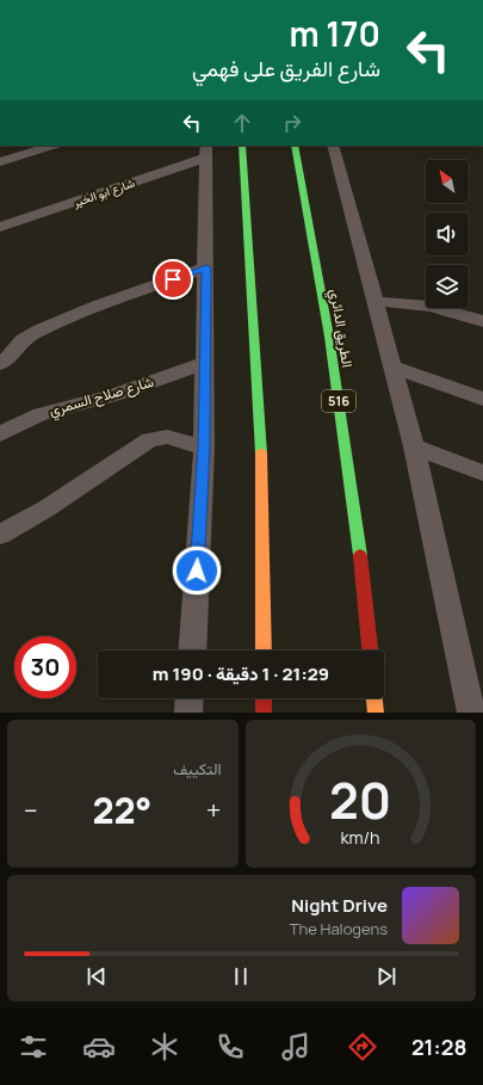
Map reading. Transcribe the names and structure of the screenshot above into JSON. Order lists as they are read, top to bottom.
{
  "streets": {
    "highway": ["الطريق الدائري", "516"],
    "street": ["شارع ابو الخير", "شارع صلاح السمري"]
  },
  "north": "top left",
  "page": {
    "turn": ["170 m", "شارع الفريق على فهمي"],
    "limit": "30",
    "trip": "21:29 · 1 دقيقة · 190 m",
    "tile": "التكييف",
    "heat": ["−", "22°", "+"],
    "song": ["Night Drive", "The Halogens"],
    "tabs": "21:28",
    "gauge": ["20", "km/h"]
  }
}
